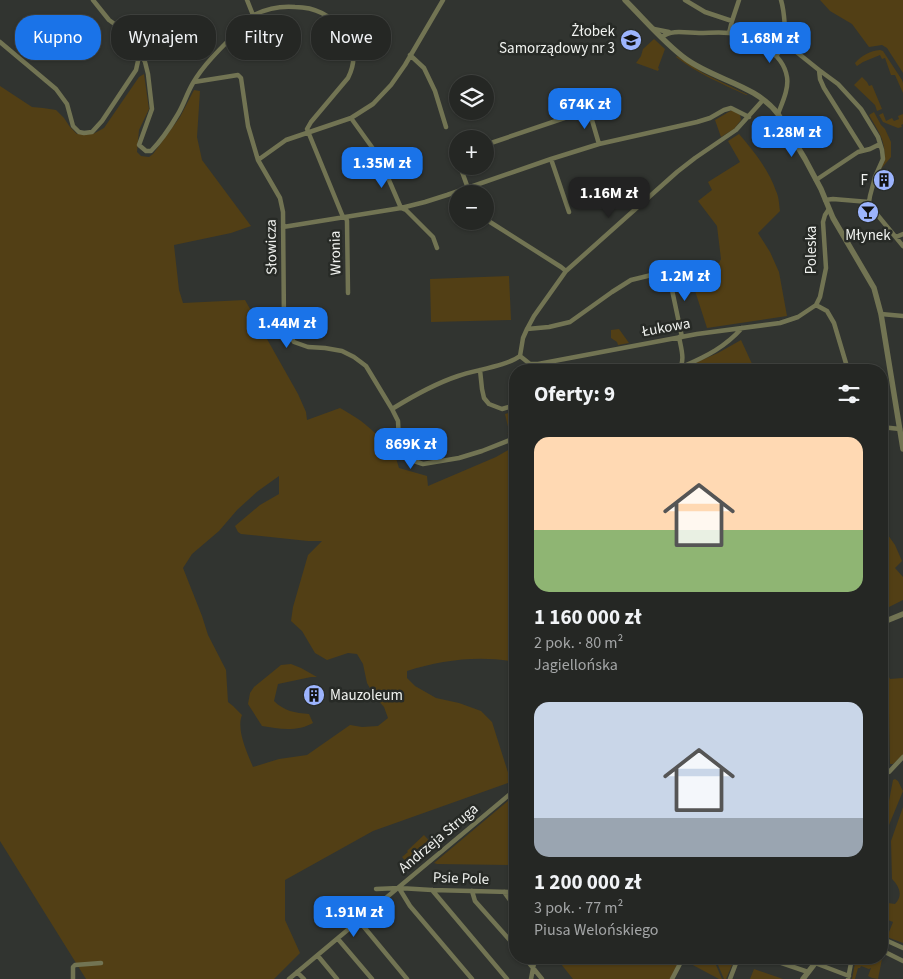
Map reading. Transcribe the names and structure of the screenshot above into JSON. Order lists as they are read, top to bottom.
{
  "streets": {
    "street": [
      "Słowicza",
      "Poleska",
      "Wronia",
      "Łukowa",
      "Andrzeja Struga",
      "Psie Pole"
    ]
  },
  "crossings": [
    ["Poleska", "Łukowa"],
    ["Andrzeja Struga", "Psie Pole"]
  ],
  "places": {
    "school or university": ["Żłobek Samorządowy nr 3"],
    "building": ["F", "Mauzoleum"],
    "bar": ["Młynek"]
  },
  "page": {
    "chip": [
      "Kupno",
      "Wynajem",
      "Filtry",
      "Nowe"
    ],
    "price": [
      "1.68M zł",
      "674K zł",
      "1.28M zł",
      "1.35M zł",
      "1.16M zł",
      "1.2M zł",
      "1.44M zł",
      "869K zł",
      "1.91M zł"
    ],
    "map_buttons": ["+", "−"],
    "heading": "Oferty: 9",
    "list": [
      {
        "name": "1 160 000 zł",
        "note": "2 pok. · 80 m² · Jagiellońska"
      },
      {
        "name": "1 200 000 zł",
        "note": "3 pok. · 77 m² · Piusa Welońskiego"
      }
    ]
  }
}
